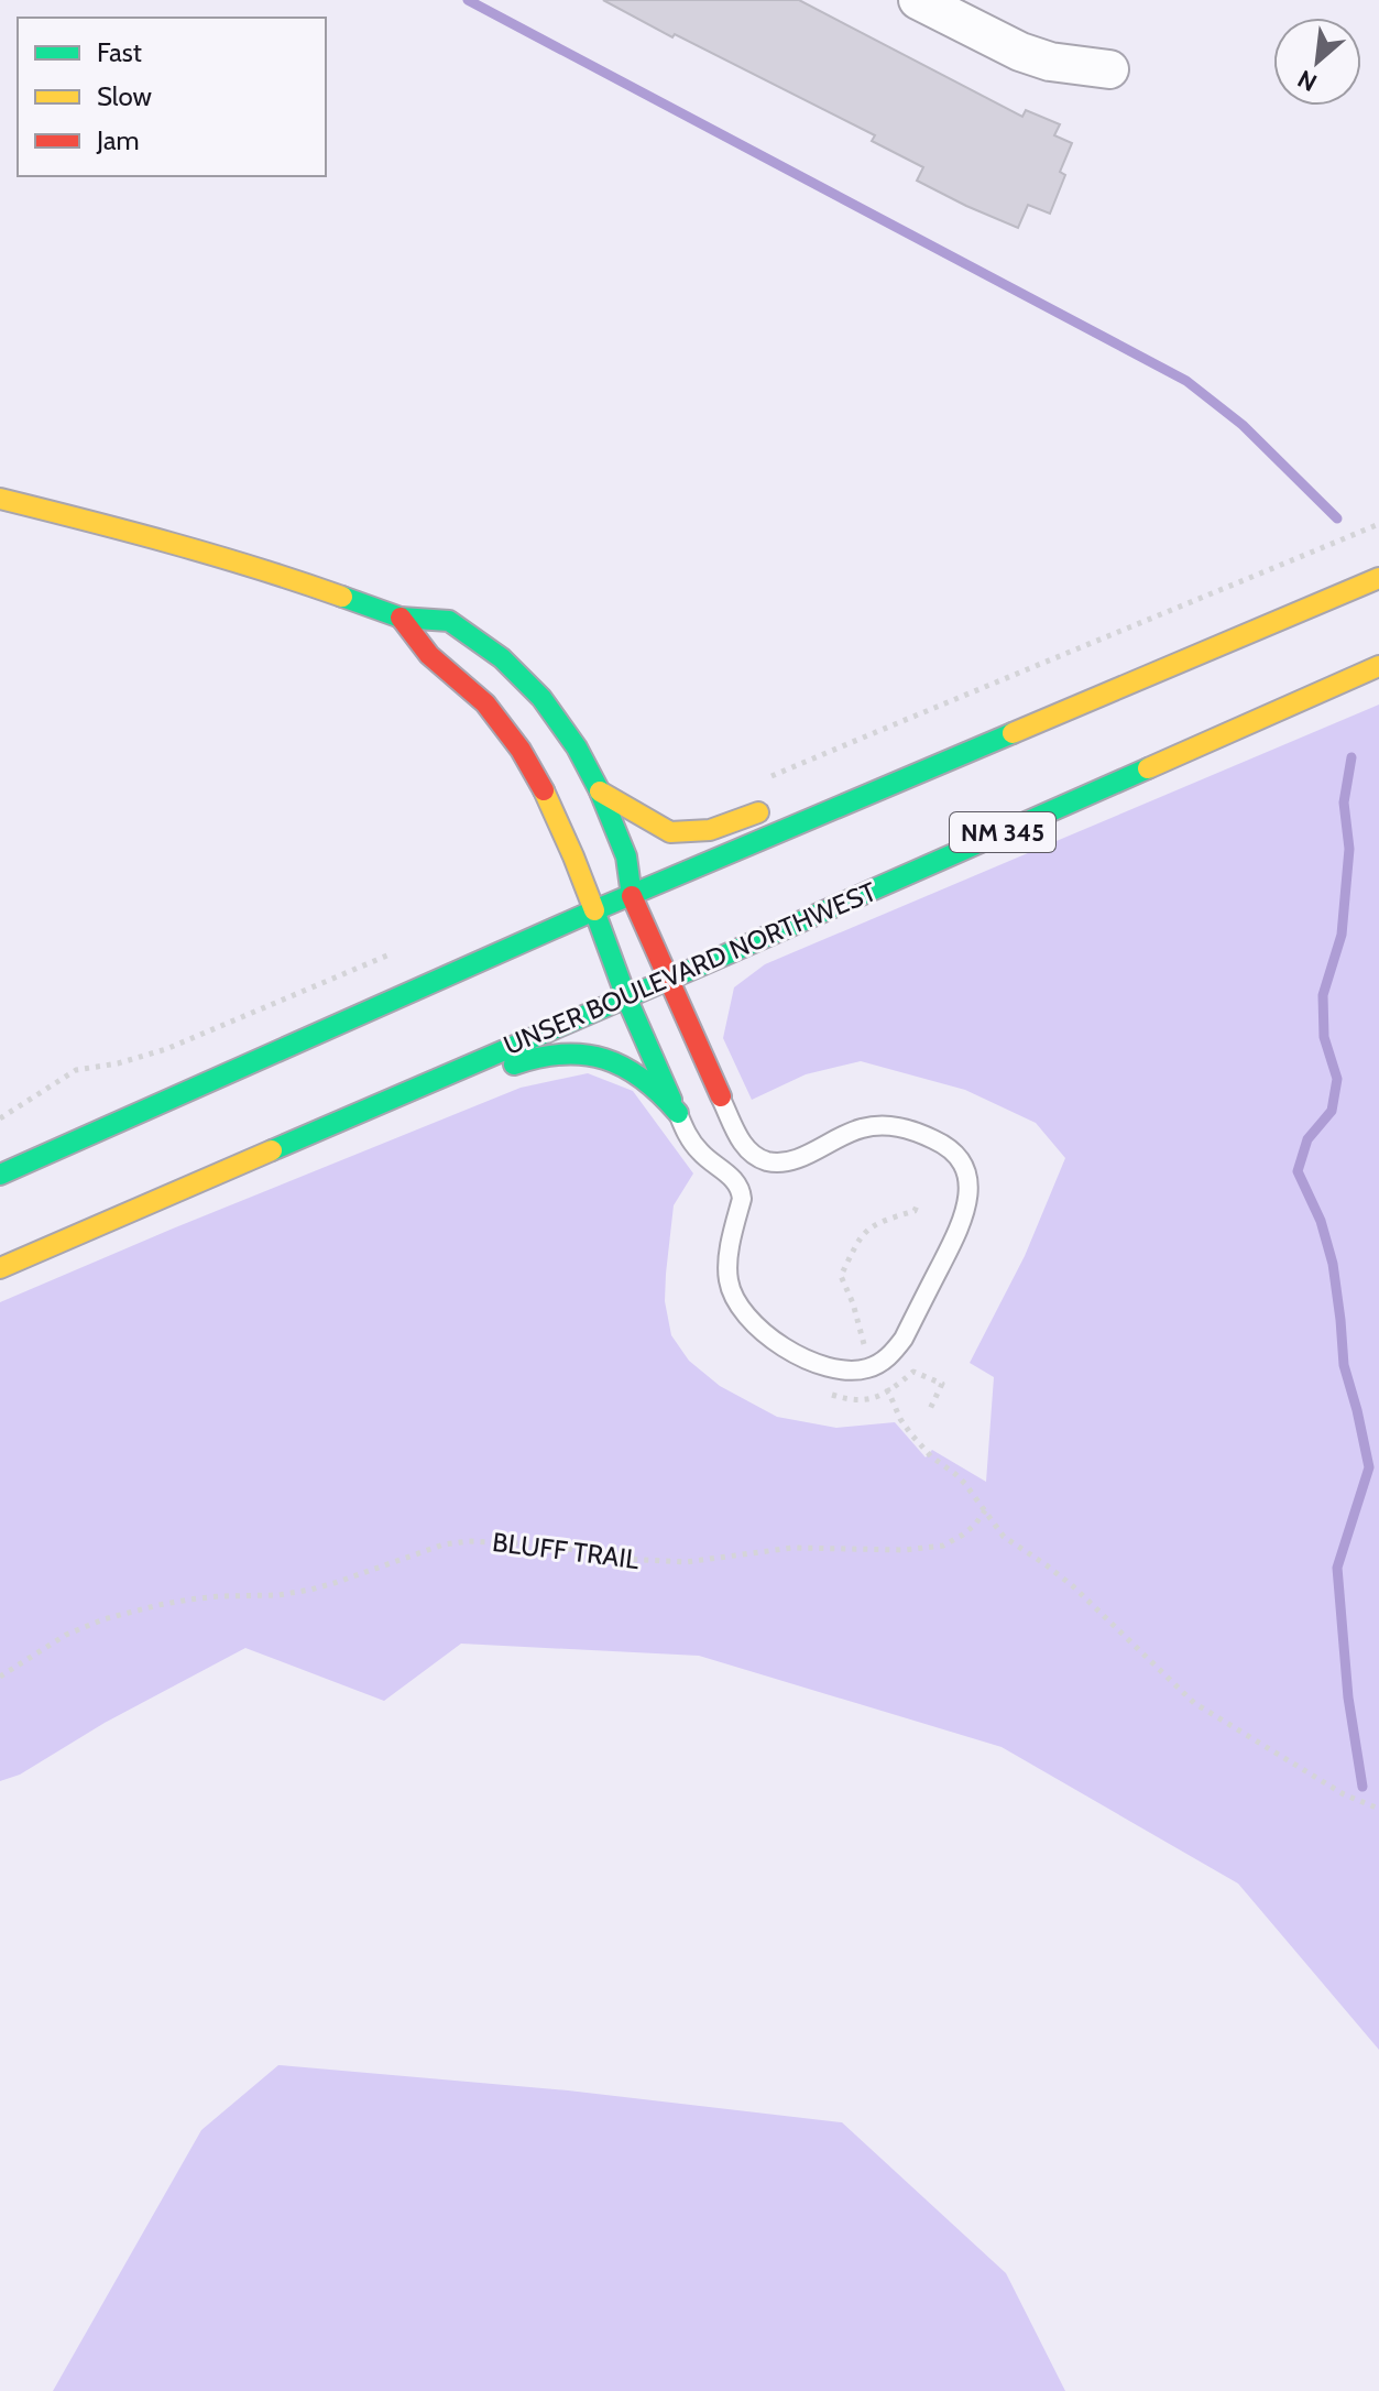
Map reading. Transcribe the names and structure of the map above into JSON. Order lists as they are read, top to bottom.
{
  "streets": {
    "main road": ["NM 345", "UNSER BOULEVARD NORTHWEST"],
    "path": ["BLUFF TRAIL"]
  },
  "legend": ["Fast", "Slow", "Jam"],
  "north": "bottom left"
}
